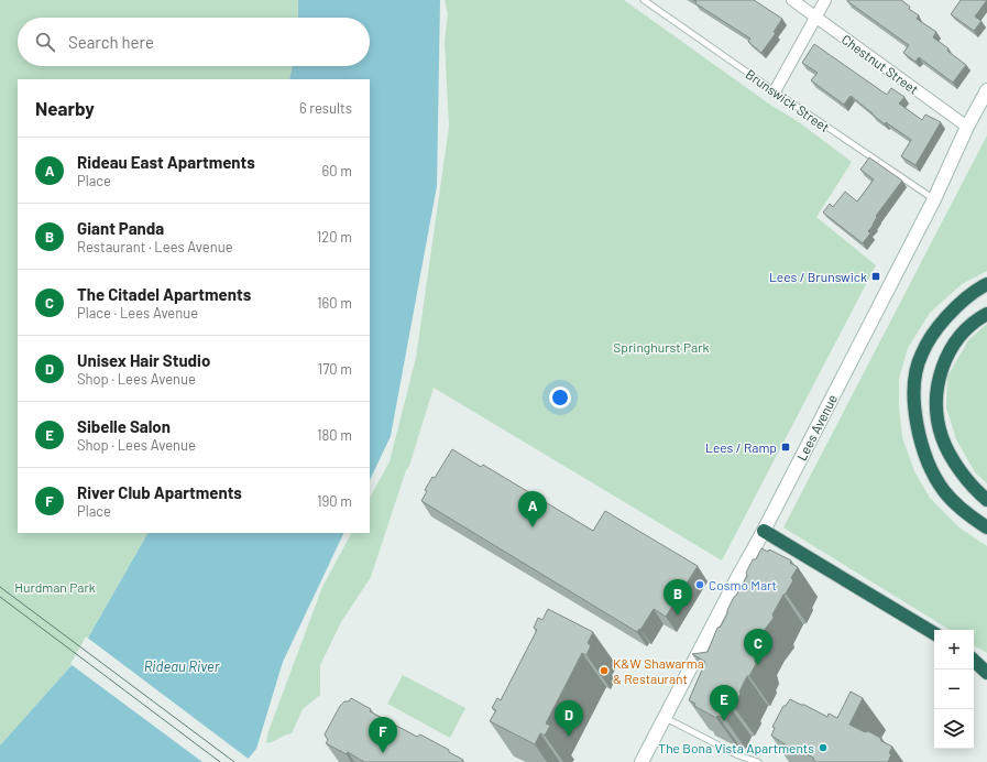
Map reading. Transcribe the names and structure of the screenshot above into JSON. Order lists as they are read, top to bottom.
{
  "streets": {
    "main road": ["Lees Avenue"],
    "street": ["Chestnut Street"],
    "lane": ["Brunswick Street"]
  },
  "crossings": [
    ["Chestnut Street", "Lees Avenue"],
    ["Brunswick Street", "Lees Avenue"]
  ],
  "water": ["Rideau River"],
  "parks": ["Springhurst Park", "Hurdman Park"],
  "places": {
    "transit": ["Lees / Brunswick", "Lees / Ramp"],
    "other": ["Cosmo Mart", "K&W Shawarma & Restaurant", "The Bona Vista Apartments"]
  },
  "page": {
    "search": "Search here",
    "heading": ["Nearby", "6 results"],
    "list": [
      {
        "mark": "A",
        "name": "Rideau East Apartments",
        "note": "Place",
        "value": "60 m"
      },
      {
        "mark": "B",
        "name": "Giant Panda",
        "note": "Restaurant · Lees Avenue",
        "value": "120 m"
      },
      {
        "mark": "C",
        "name": "The Citadel Apartments",
        "note": "Place · Lees Avenue",
        "value": "160 m"
      },
      {
        "mark": "D",
        "name": "Unisex Hair Studio",
        "note": "Shop · Lees Avenue",
        "value": "170 m"
      },
      {
        "mark": "E",
        "name": "Sibelle Salon",
        "note": "Shop · Lees Avenue",
        "value": "180 m"
      },
      {
        "mark": "F",
        "name": "River Club Apartments",
        "note": "Place",
        "value": "190 m"
      }
    ],
    "pins": [
      "A",
      "B",
      "C",
      "E",
      "D",
      "F"
    ],
    "map_buttons": ["+", "−"]
  }
}
